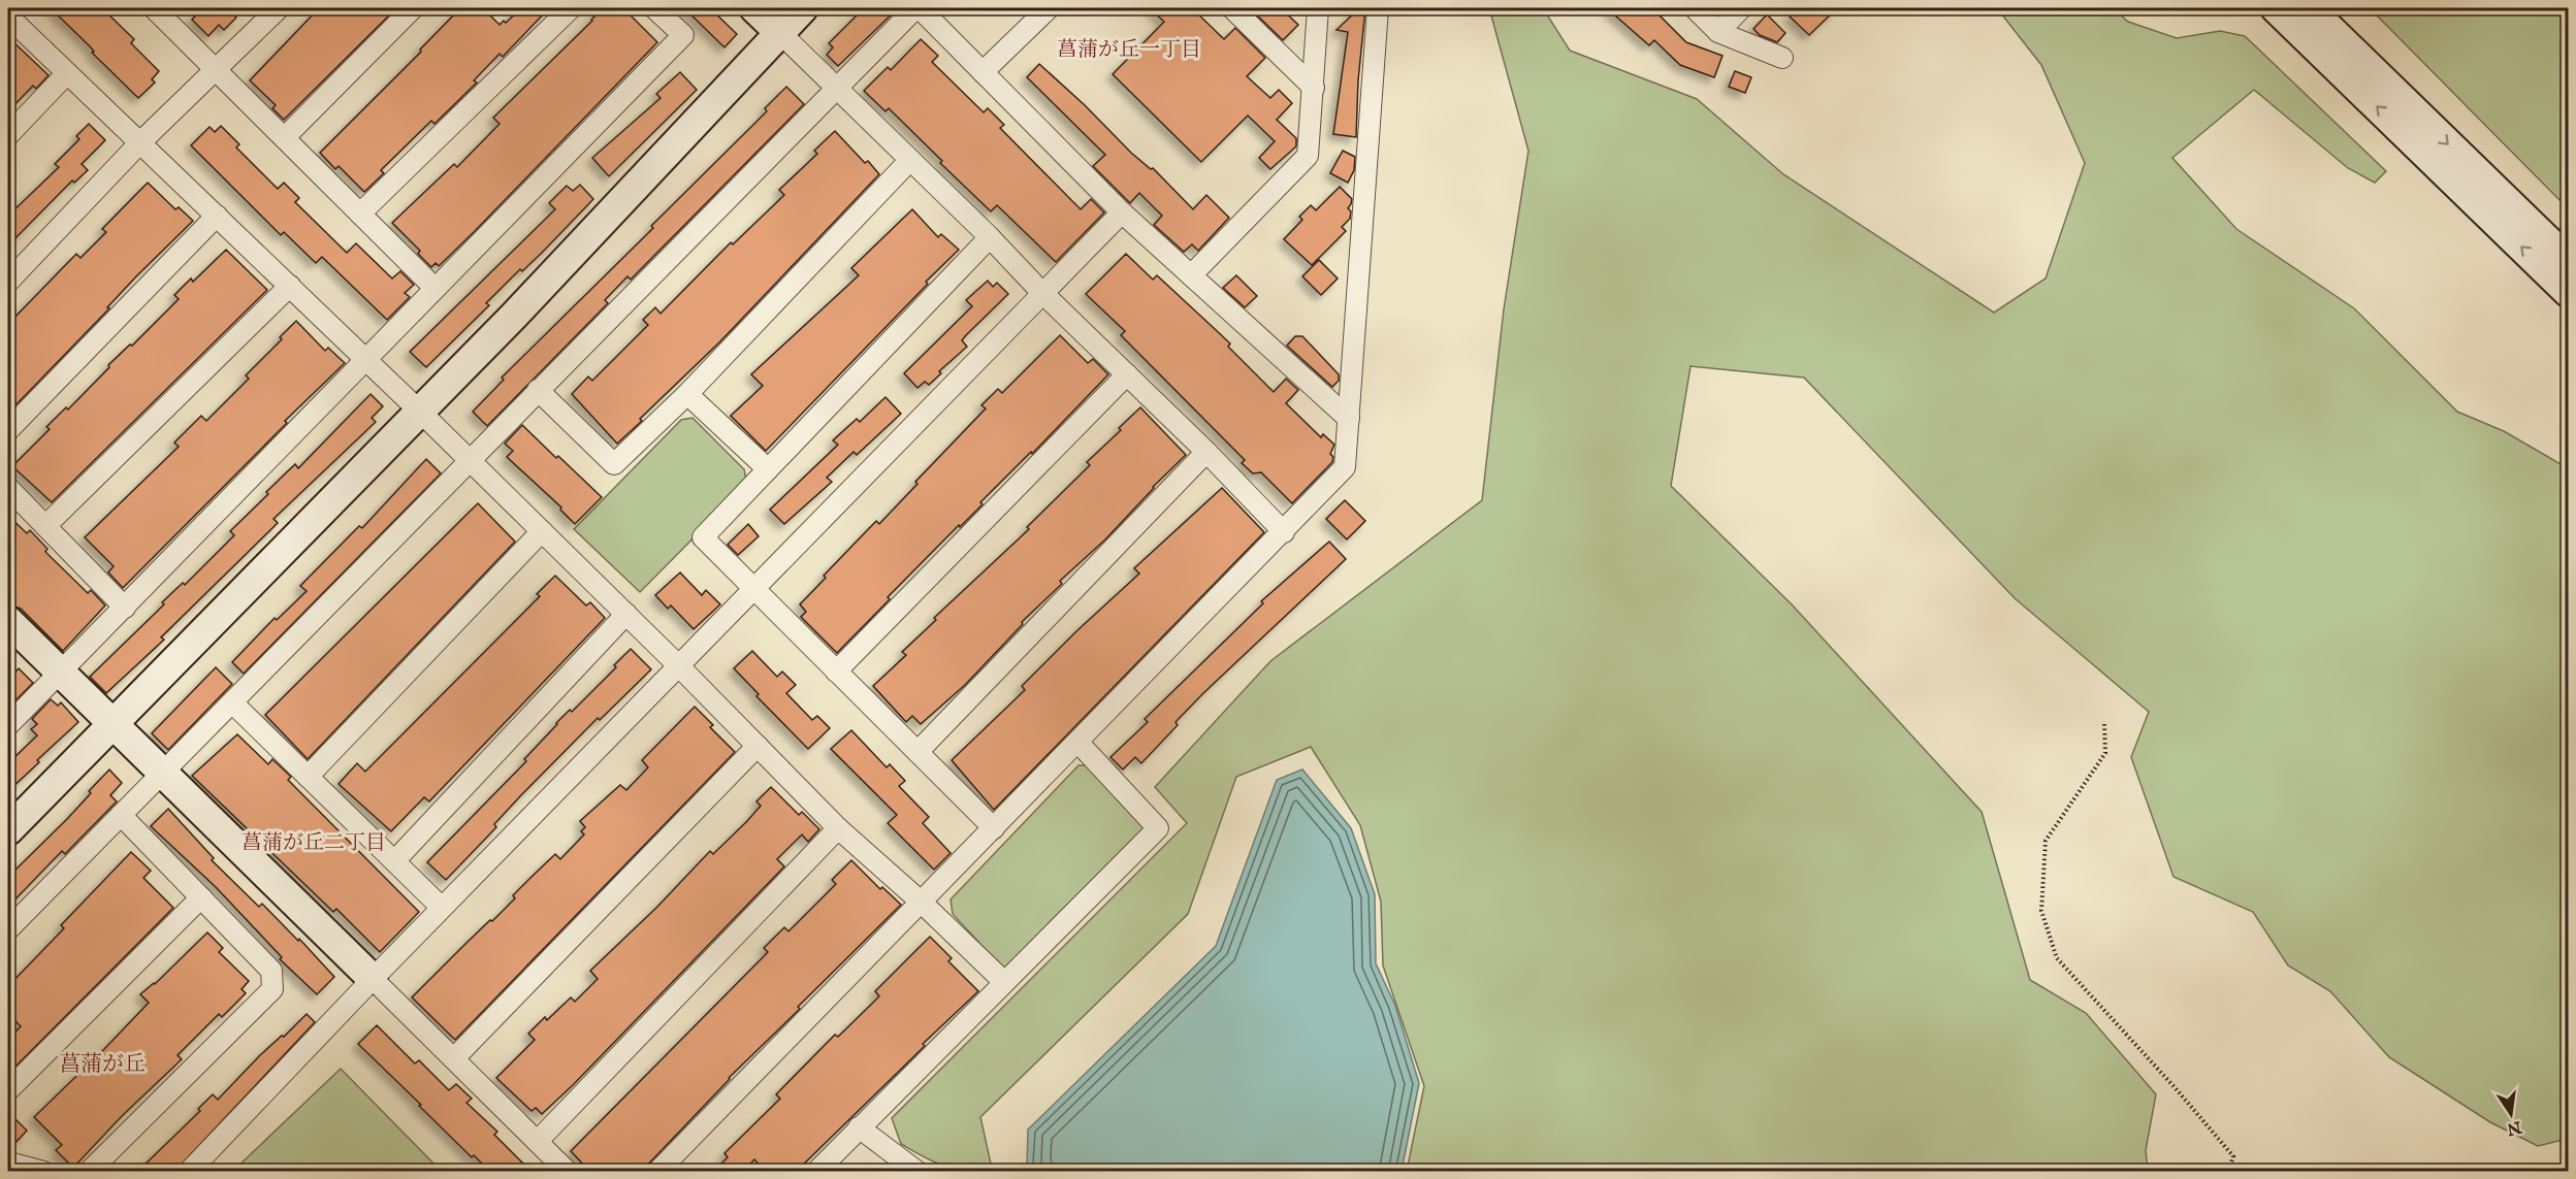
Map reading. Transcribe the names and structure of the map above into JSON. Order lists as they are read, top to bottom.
{
  "districts": ["菖蒲が丘一丁目", "菖蒲が丘二丁目", "菖蒲が丘"],
  "north": "bottom"
}
